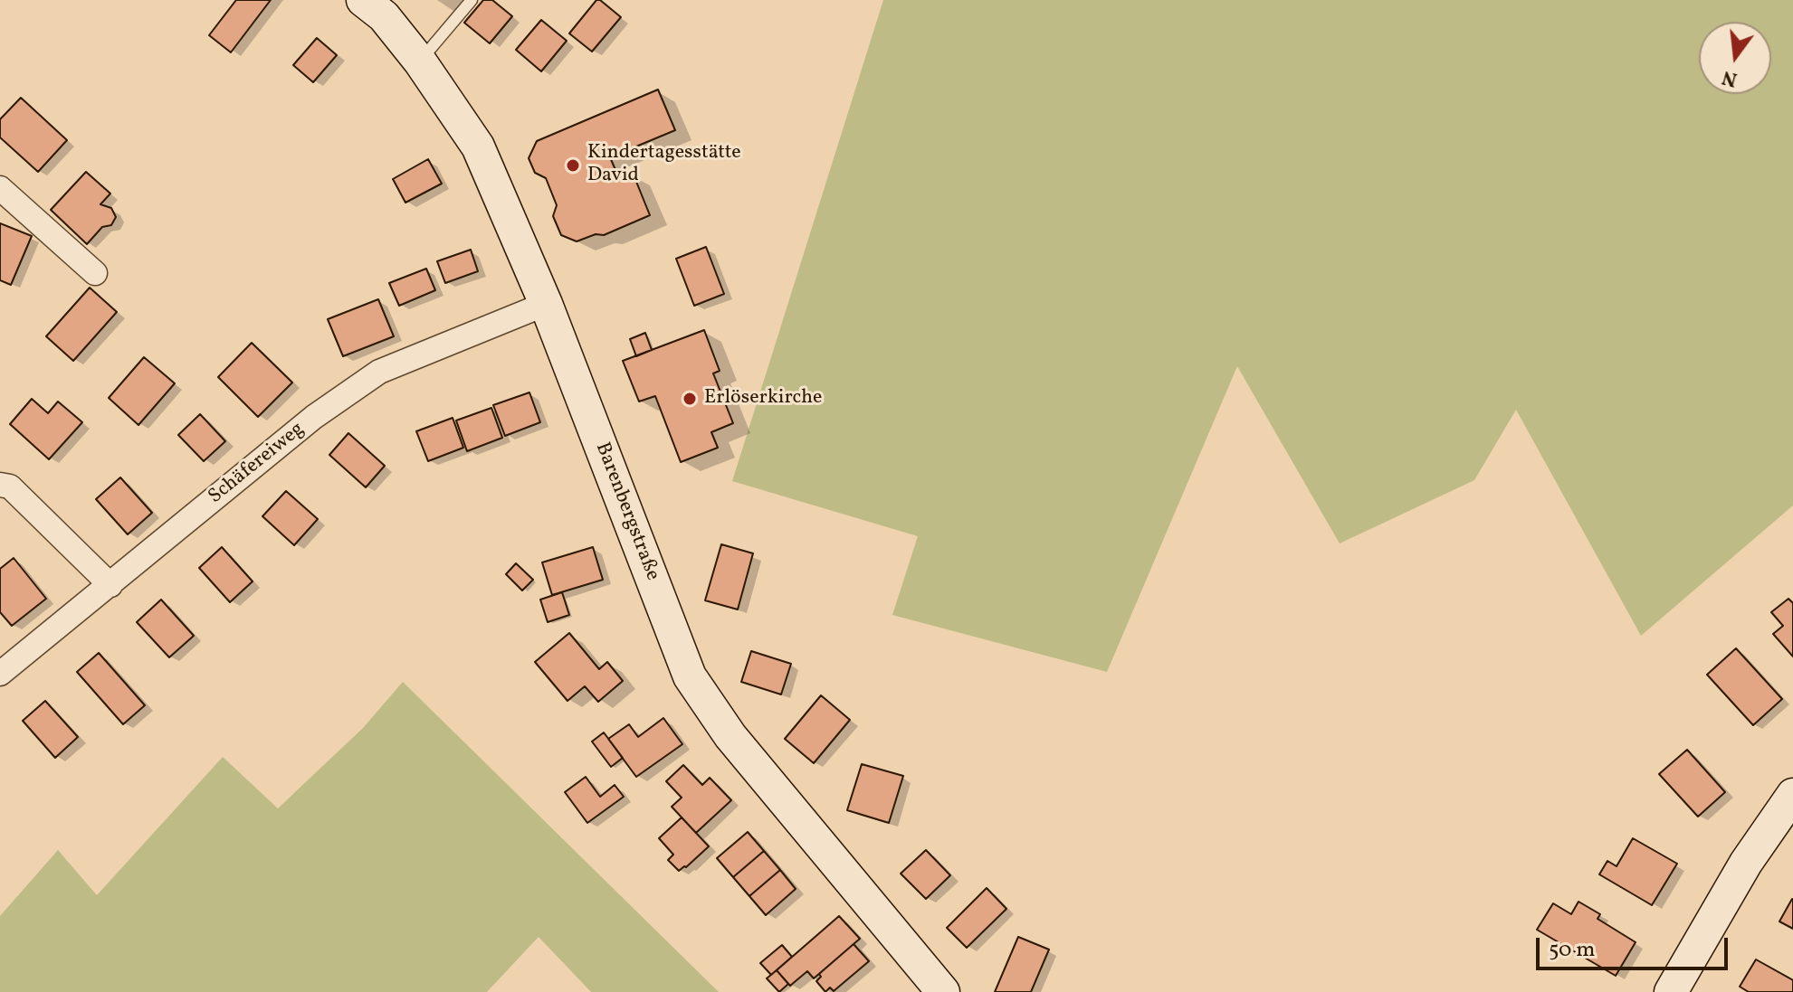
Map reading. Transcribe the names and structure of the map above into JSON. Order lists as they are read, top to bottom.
{
  "streets": {
    "street": ["Schäfereiweg", "Barenbergstraße"]
  },
  "crossings": [
    ["Schäfereiweg", "Barenbergstraße"]
  ],
  "places": ["Kindertagesstätte David", "Erlöserkirche"],
  "scale_bar": "50 m",
  "north": "bottom"
}
